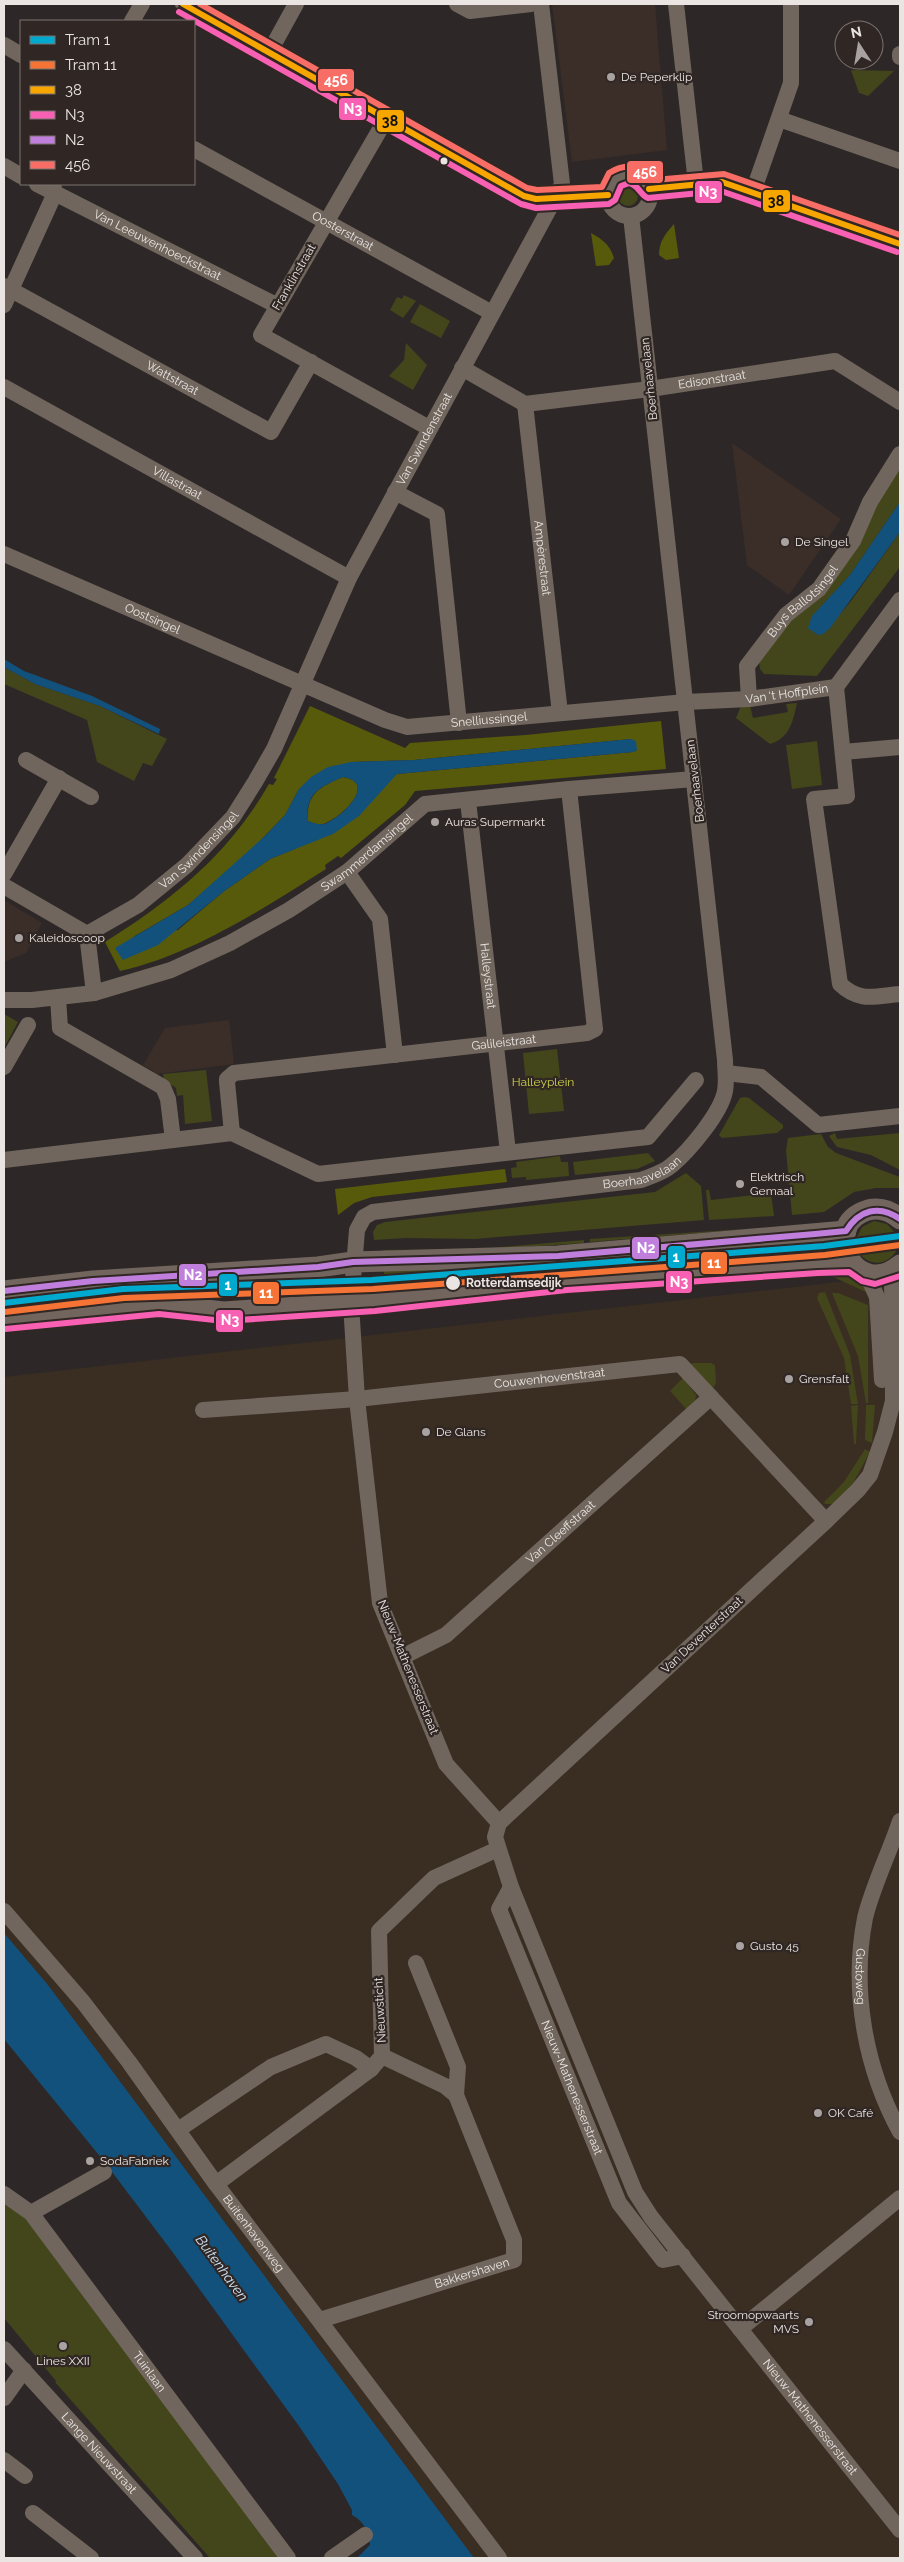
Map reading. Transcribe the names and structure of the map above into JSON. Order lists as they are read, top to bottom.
{
  "streets": {
    "street": [
      "Oosterstraat",
      "Van Leeuwenhoeckstraat",
      "Franklinstraat",
      "Wattstraat",
      "Boerhaavelaan",
      "Edisonstraat",
      "Van Swindenstraat",
      "Villastraat",
      "Ampèrestraat",
      "Buys Ballotsingel",
      "Oostsingel",
      "Van 't Hoffplein",
      "Snelliussingel",
      "Van Swindensingel",
      "Swammerdamsingel",
      "Halleystraat",
      "Galileistraat",
      "Couwenhovenstraat",
      "Van Cleeffstraat",
      "Van Deventerstraat",
      "Nieuw-Mathenesserstraat",
      "Gustoweg",
      "Nieuwsticht",
      "Buitenhavenweg",
      "Bakkershaven",
      "Tuinlaan",
      "Lange Nieuwstraat"
    ]
  },
  "crossings": [
    ["Oosterstraat", "Franklinstraat"],
    ["Oosterstraat", "Van Swindenstraat"],
    ["Van Leeuwenhoeckstraat", "Franklinstraat"],
    ["Franklinstraat", "Wattstraat"],
    ["Boerhaavelaan", "Edisonstraat"],
    ["Boerhaavelaan", "Van 't Hoffplein"],
    ["Boerhaavelaan", "Snelliussingel"],
    ["Boerhaavelaan", "Swammerdamsingel"],
    ["Edisonstraat", "Ampèrestraat"],
    ["Van Swindenstraat", "Villastraat"],
    ["Van Swindenstraat", "Oostsingel"],
    ["Van Swindenstraat", "Snelliussingel"],
    ["Van Swindenstraat", "Van Swindensingel"],
    ["Ampèrestraat", "Snelliussingel"],
    ["Buys Ballotsingel", "Van 't Hoffplein"],
    ["Oostsingel", "Snelliussingel"],
    ["Oostsingel", "Van Swindensingel"],
    ["Van 't Hoffplein", "Snelliussingel"],
    ["Snelliussingel", "Van Swindensingel"],
    ["Swammerdamsingel", "Halleystraat"],
    ["Swammerdamsingel", "Galileistraat"],
    ["Halleystraat", "Galileistraat"],
    ["Couwenhovenstraat", "Van Cleeffstraat"],
    ["Couwenhovenstraat", "Van Deventerstraat"],
    ["Couwenhovenstraat", "Nieuw-Mathenesserstraat"],
    ["Van Cleeffstraat", "Nieuw-Mathenesserstraat"],
    ["Van Deventerstraat", "Nieuw-Mathenesserstraat"],
    ["Nieuw-Mathenesserstraat", "Nieuwsticht"],
    ["Nieuwsticht", "Buitenhavenweg"],
    ["Buitenhavenweg", "Bakkershaven"]
  ],
  "water": ["Buitenhaven"],
  "parks": ["Halleyplein"],
  "places": [
    "De Peperklip",
    "De Singel",
    "Auras Supermarkt",
    "Kaleidoscoop",
    "Elektrisch Gemaal",
    "Rotterdamsedijk",
    "Grensfalt",
    "De Glans",
    "Gusto 45",
    "OK Café",
    "SodaFabriek",
    "Stroomopwaarts MVS",
    "Lines XXII"
  ],
  "lines": [
    "transit line 38",
    "transit line 456",
    "transit line N3",
    "transit line N2",
    "tram line 1",
    "tram line 11"
  ],
  "legend": [
    "Tram 1",
    "Tram 11",
    "38",
    "N3",
    "N2",
    "456"
  ],
  "north": "top"
}
